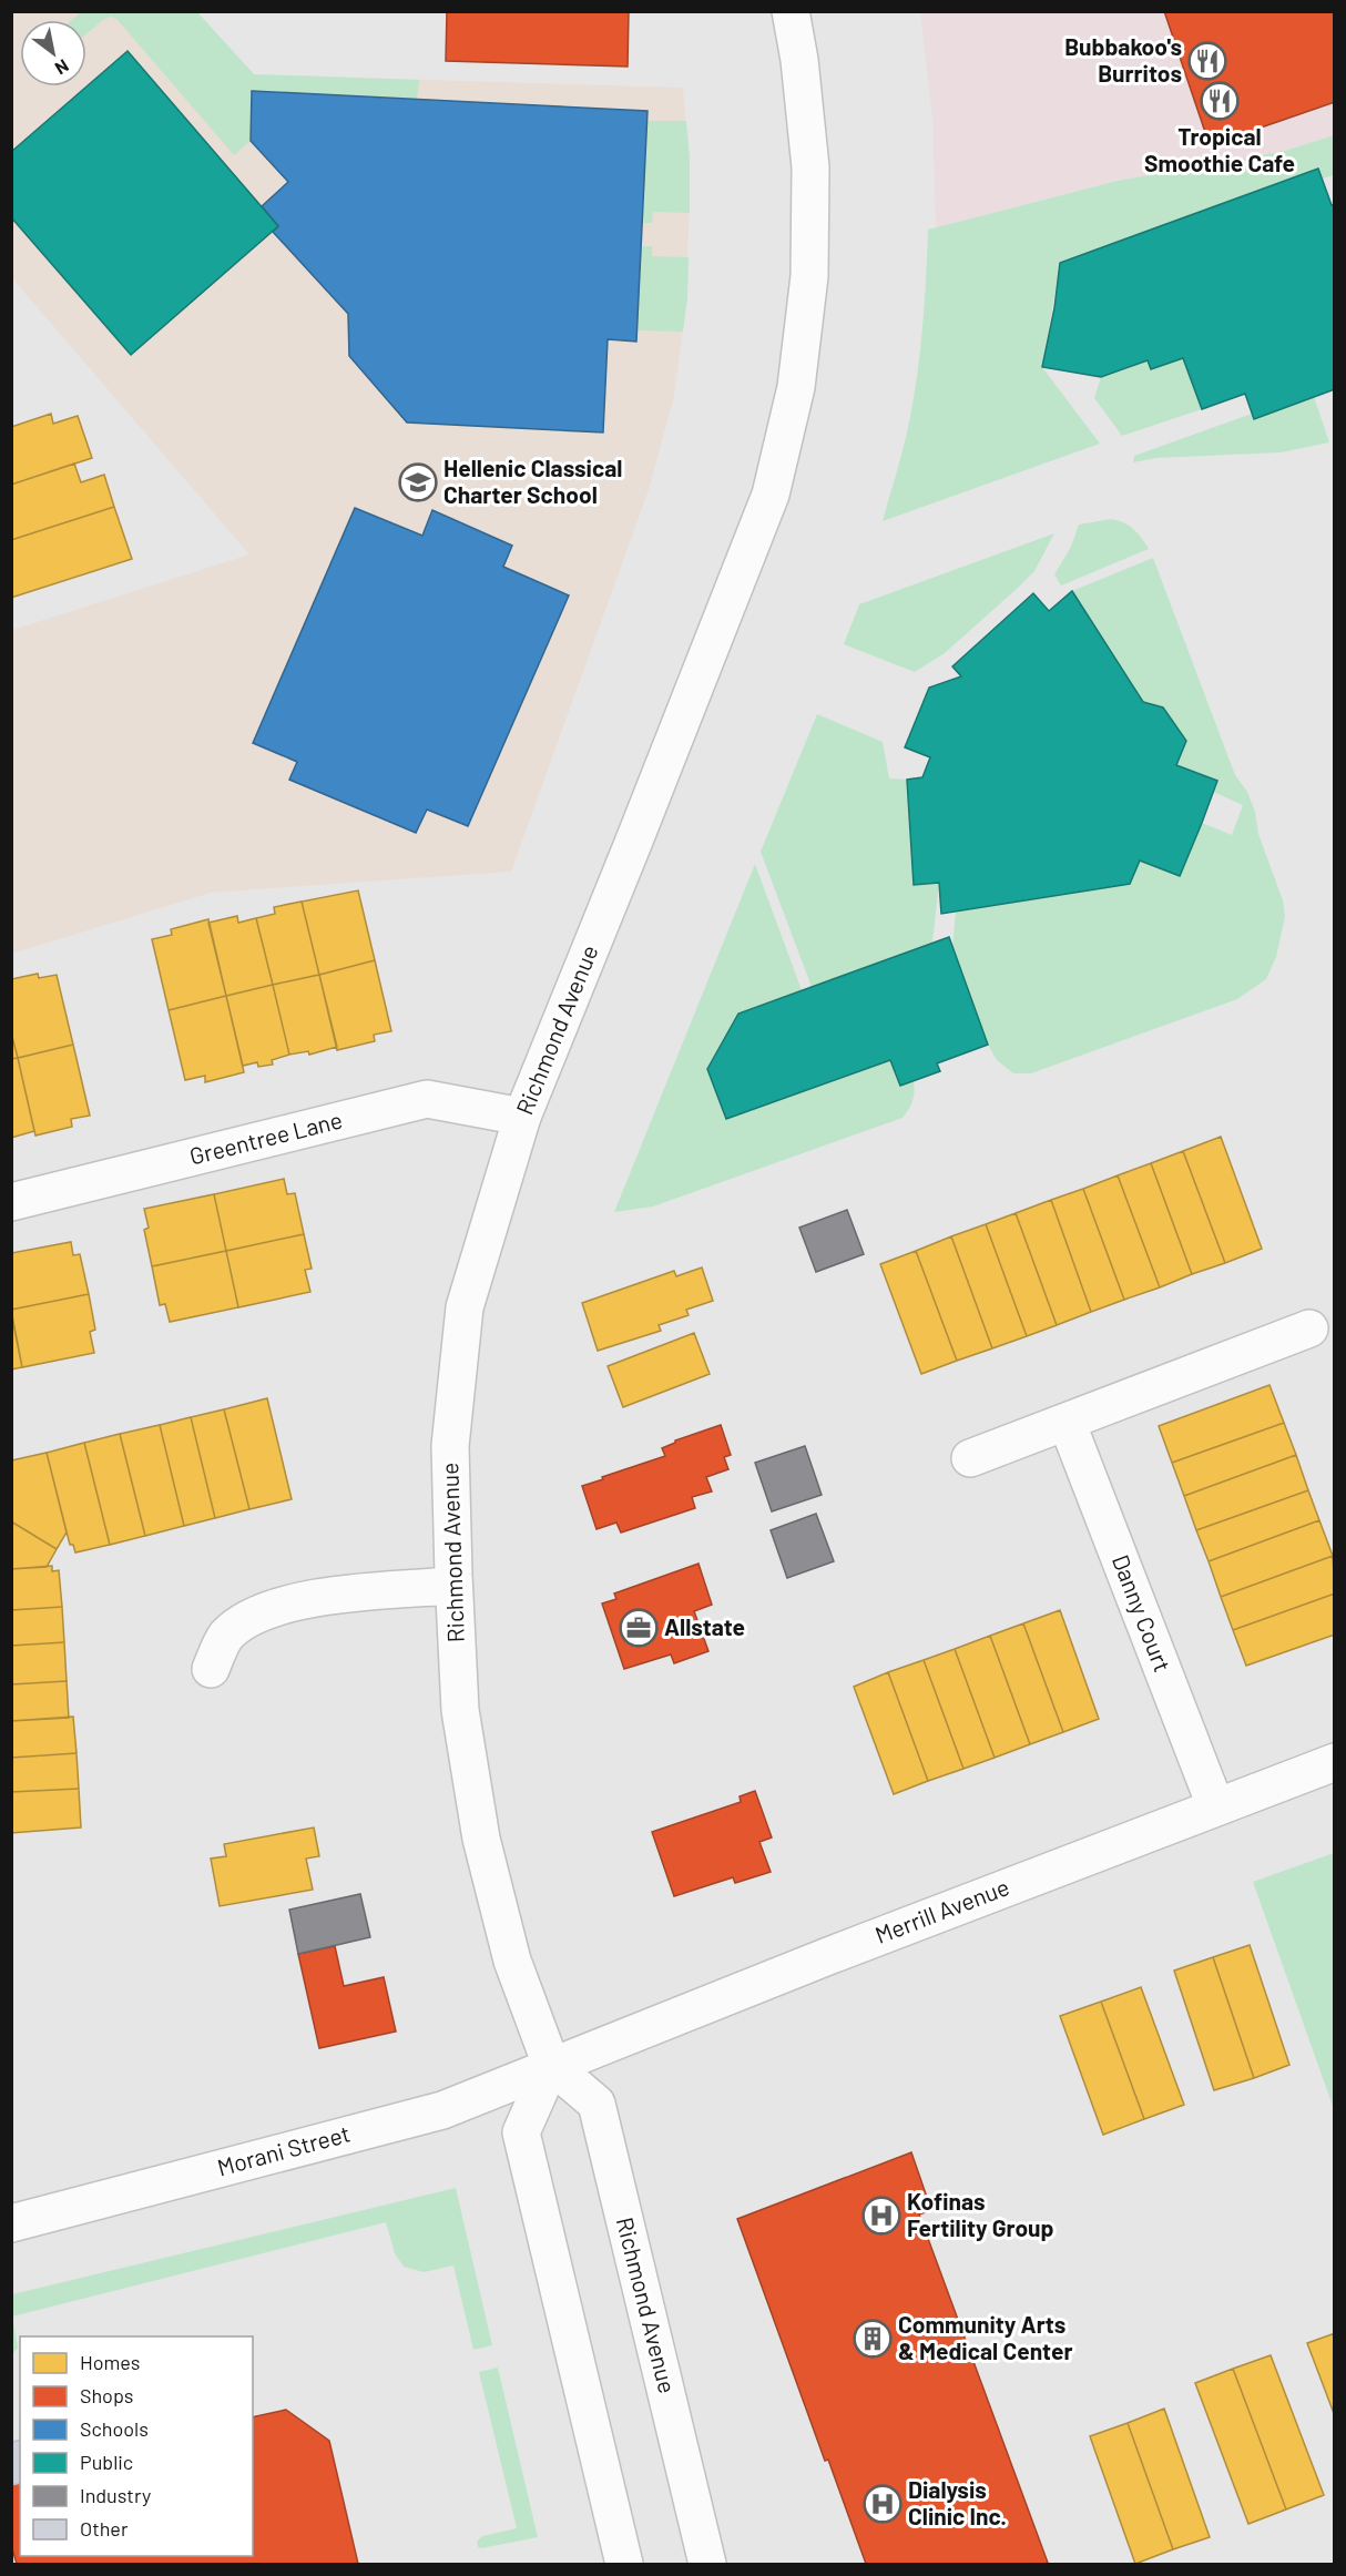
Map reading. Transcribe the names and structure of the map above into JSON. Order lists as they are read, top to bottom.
{
  "streets": {
    "main road": [
      "Richmond Avenue",
      "Greentree Lane",
      "Danny Court",
      "Merrill Avenue",
      "Morani Street"
    ]
  },
  "crossings": [
    ["Richmond Avenue", "Greentree Lane"],
    ["Richmond Avenue", "Merrill Avenue"],
    ["Richmond Avenue", "Morani Street"],
    ["Danny Court", "Merrill Avenue"],
    ["Merrill Avenue", "Morani Street"]
  ],
  "places": {
    "restaurant": ["Bubbakoo's Burritos", "Tropical Smoothie Cafe"],
    "school or university": ["Hellenic Classical Charter School"],
    "office": ["Allstate"],
    "hospital": ["Kofinas Fertility Group", "Dialysis Clinic Inc."],
    "building": ["Community Arts & Medical Center"]
  },
  "legend": [
    "Homes",
    "Shops",
    "Schools",
    "Public",
    "Industry",
    "Other"
  ],
  "north": "bottom right"
}
